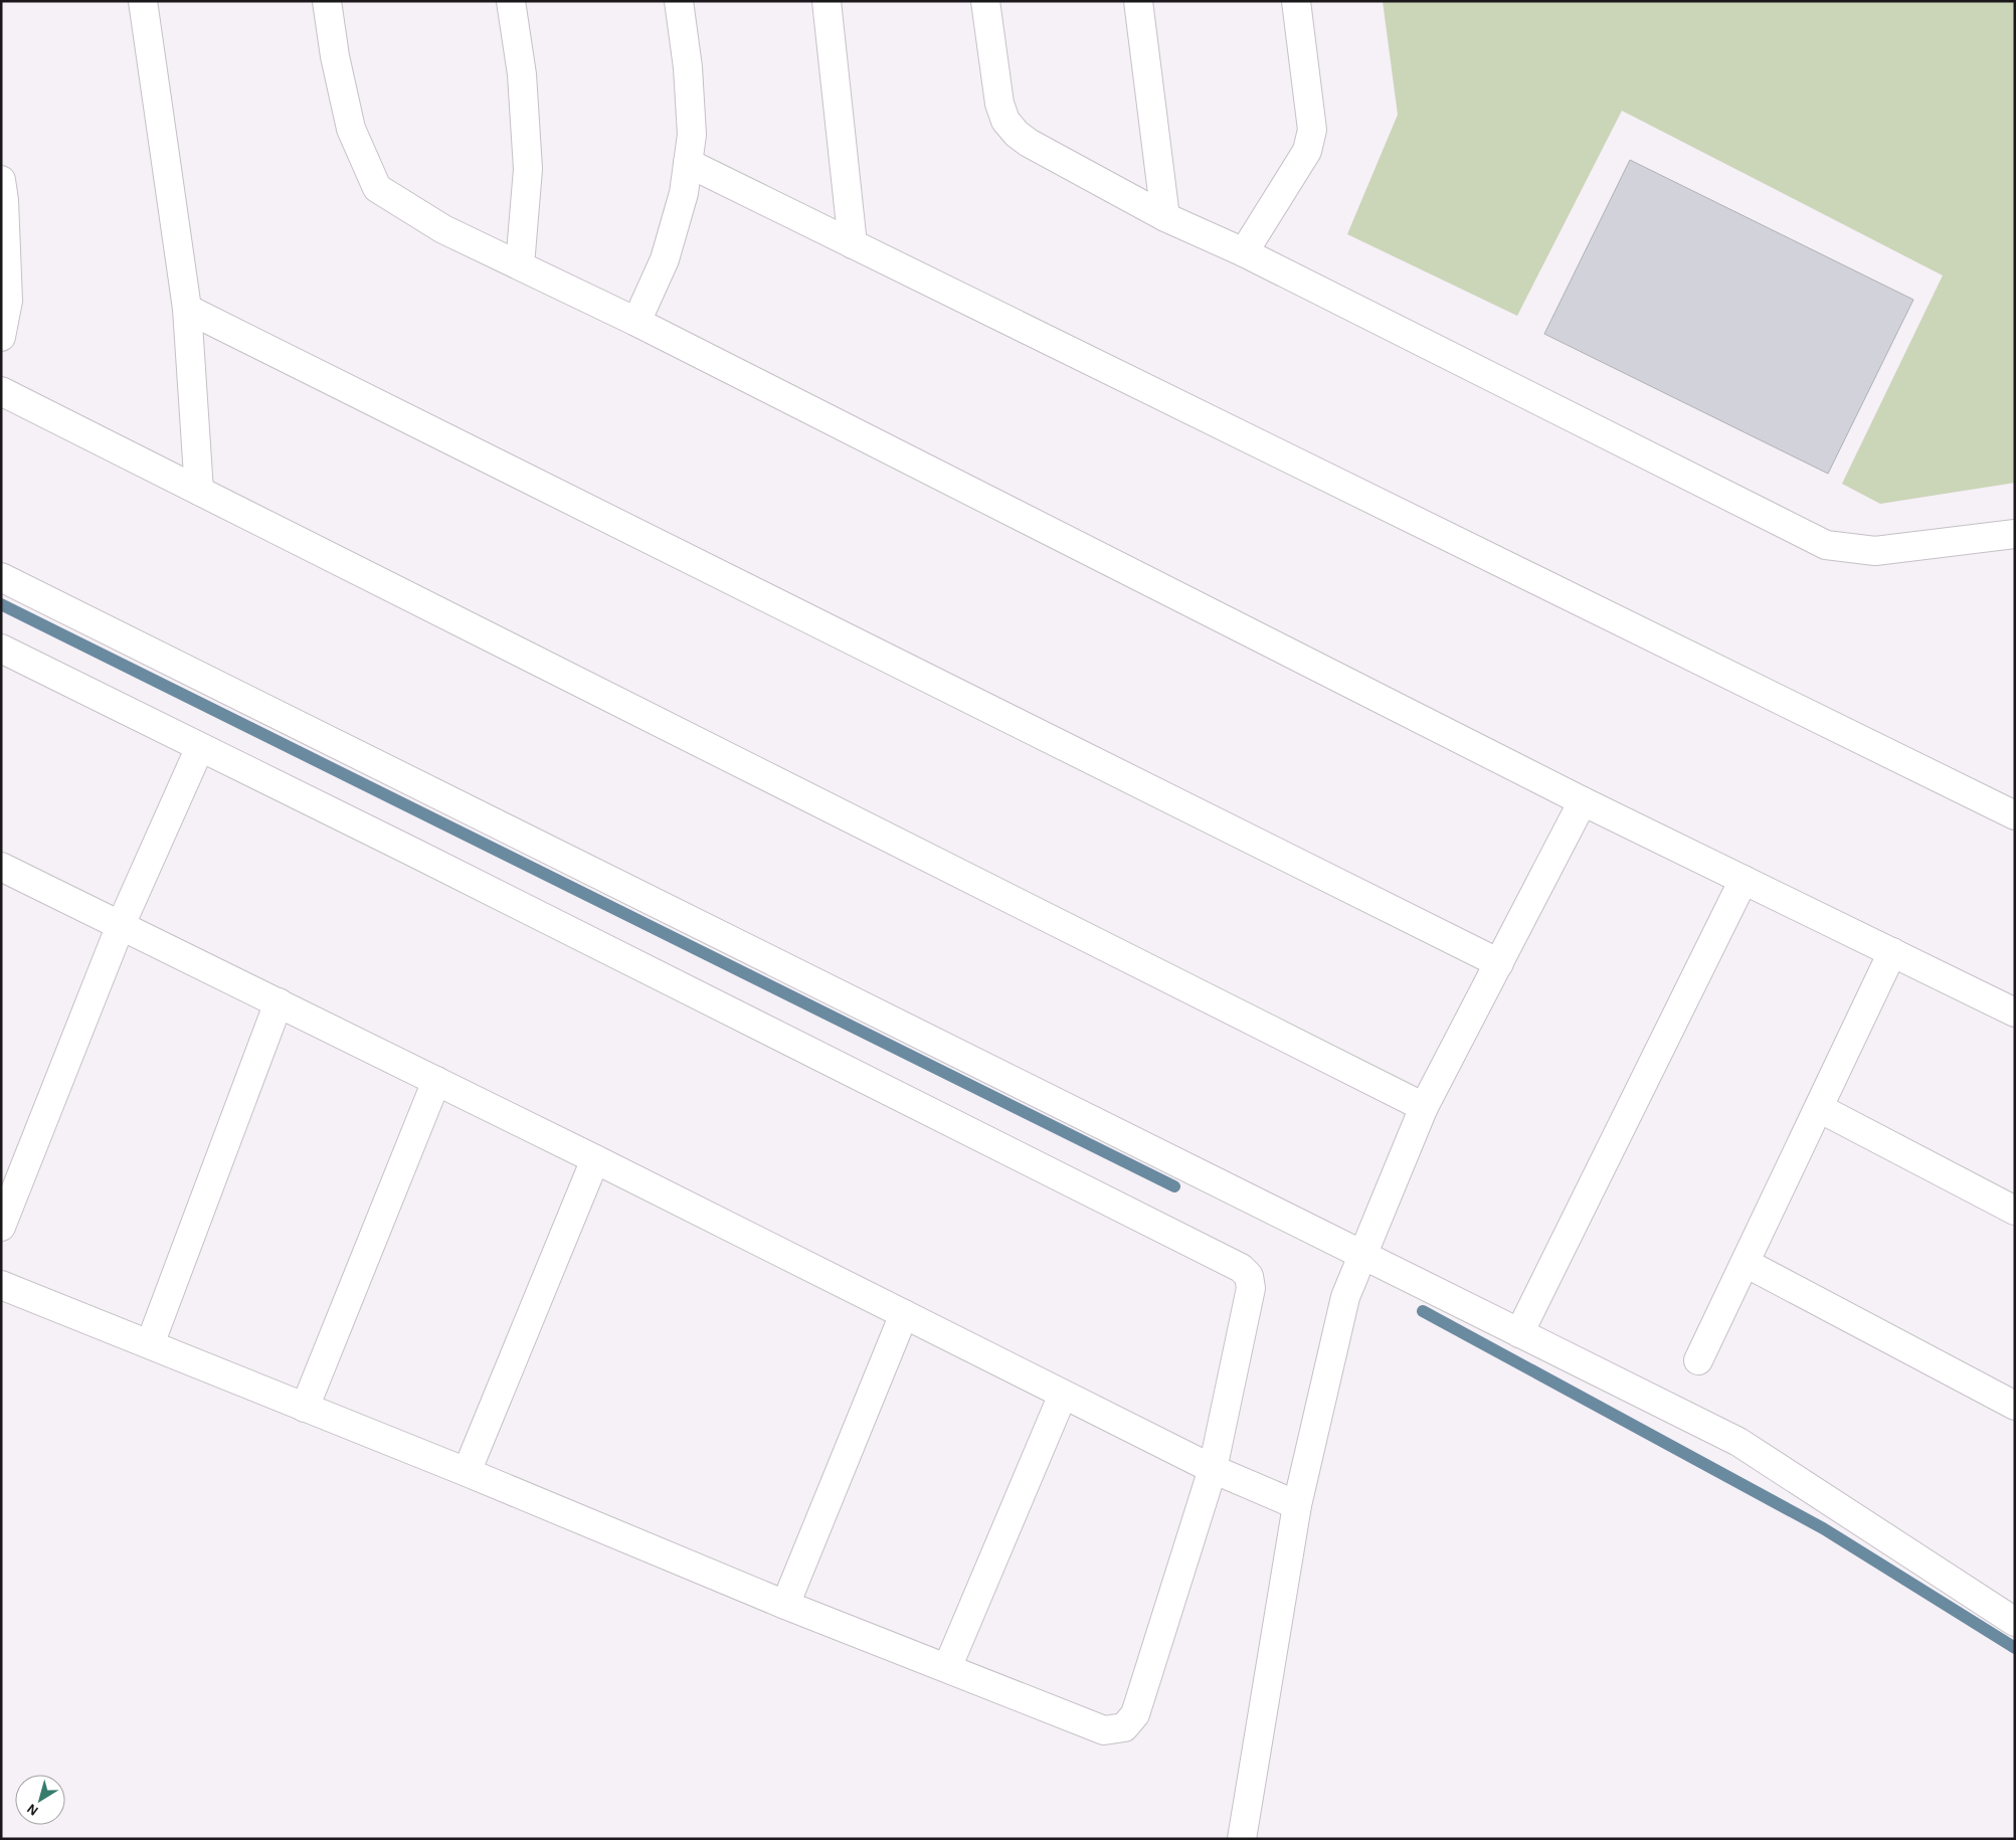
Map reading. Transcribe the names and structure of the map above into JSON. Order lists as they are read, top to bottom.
{
  "north": "bottom left"
}
